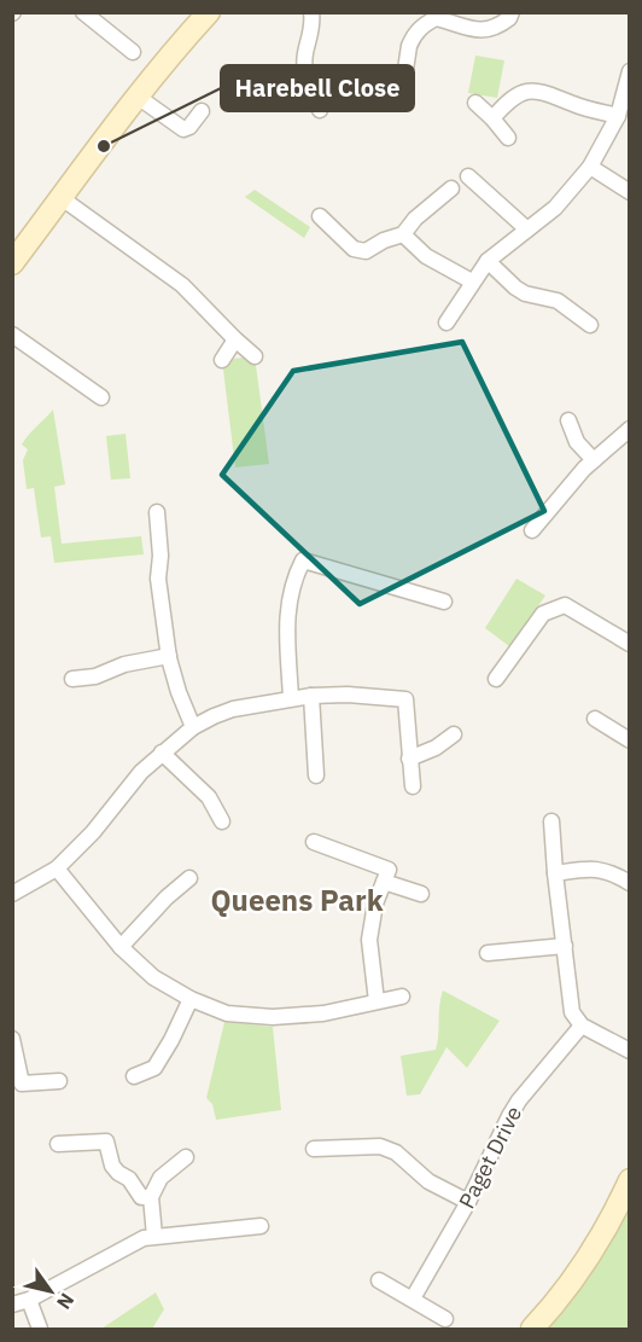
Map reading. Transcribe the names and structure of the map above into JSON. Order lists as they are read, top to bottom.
{
  "streets": {
    "street": ["Paget Drive"]
  },
  "districts": ["Queens Park"],
  "places": ["Harebell Close"],
  "north": "bottom right"
}
